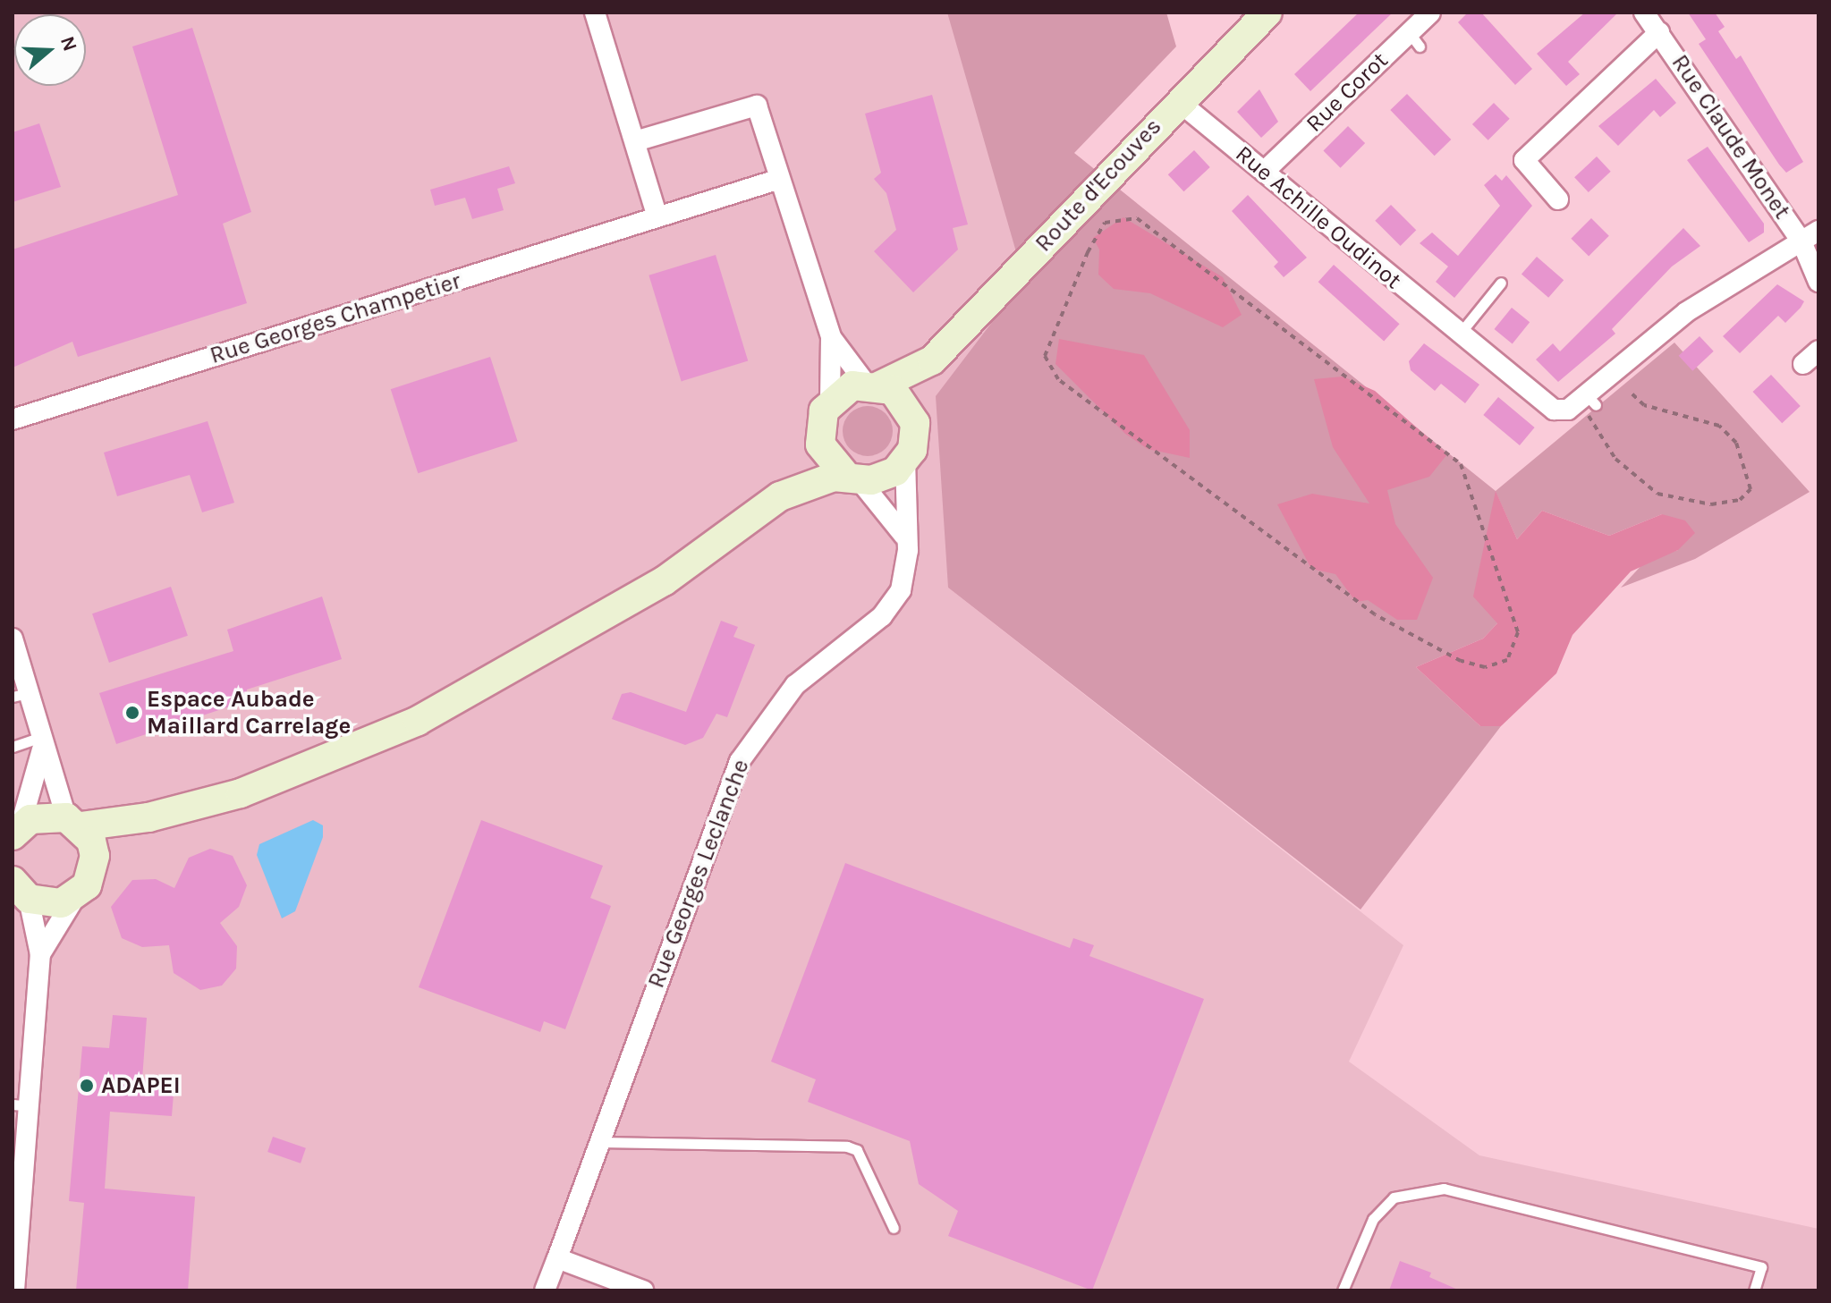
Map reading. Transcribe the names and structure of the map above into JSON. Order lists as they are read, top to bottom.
{
  "streets": {
    "main road": ["Route d'Ecouves"],
    "street": [
      "Rue Corot",
      "Rue Claude Monet",
      "Rue Achille Oudinot",
      "Rue Georges Champetier",
      "Rue Georges Leclanche"
    ]
  },
  "crossings": [
    ["Rue Corot", "Rue Achille Oudinot"],
    ["Rue Claude Monet", "Rue Achille Oudinot"],
    ["Route d'Ecouves", "Rue Achille Oudinot"]
  ],
  "places": ["Espace Aubade Maillard Carrelage", "ADAPEI"],
  "north": "right"
}
